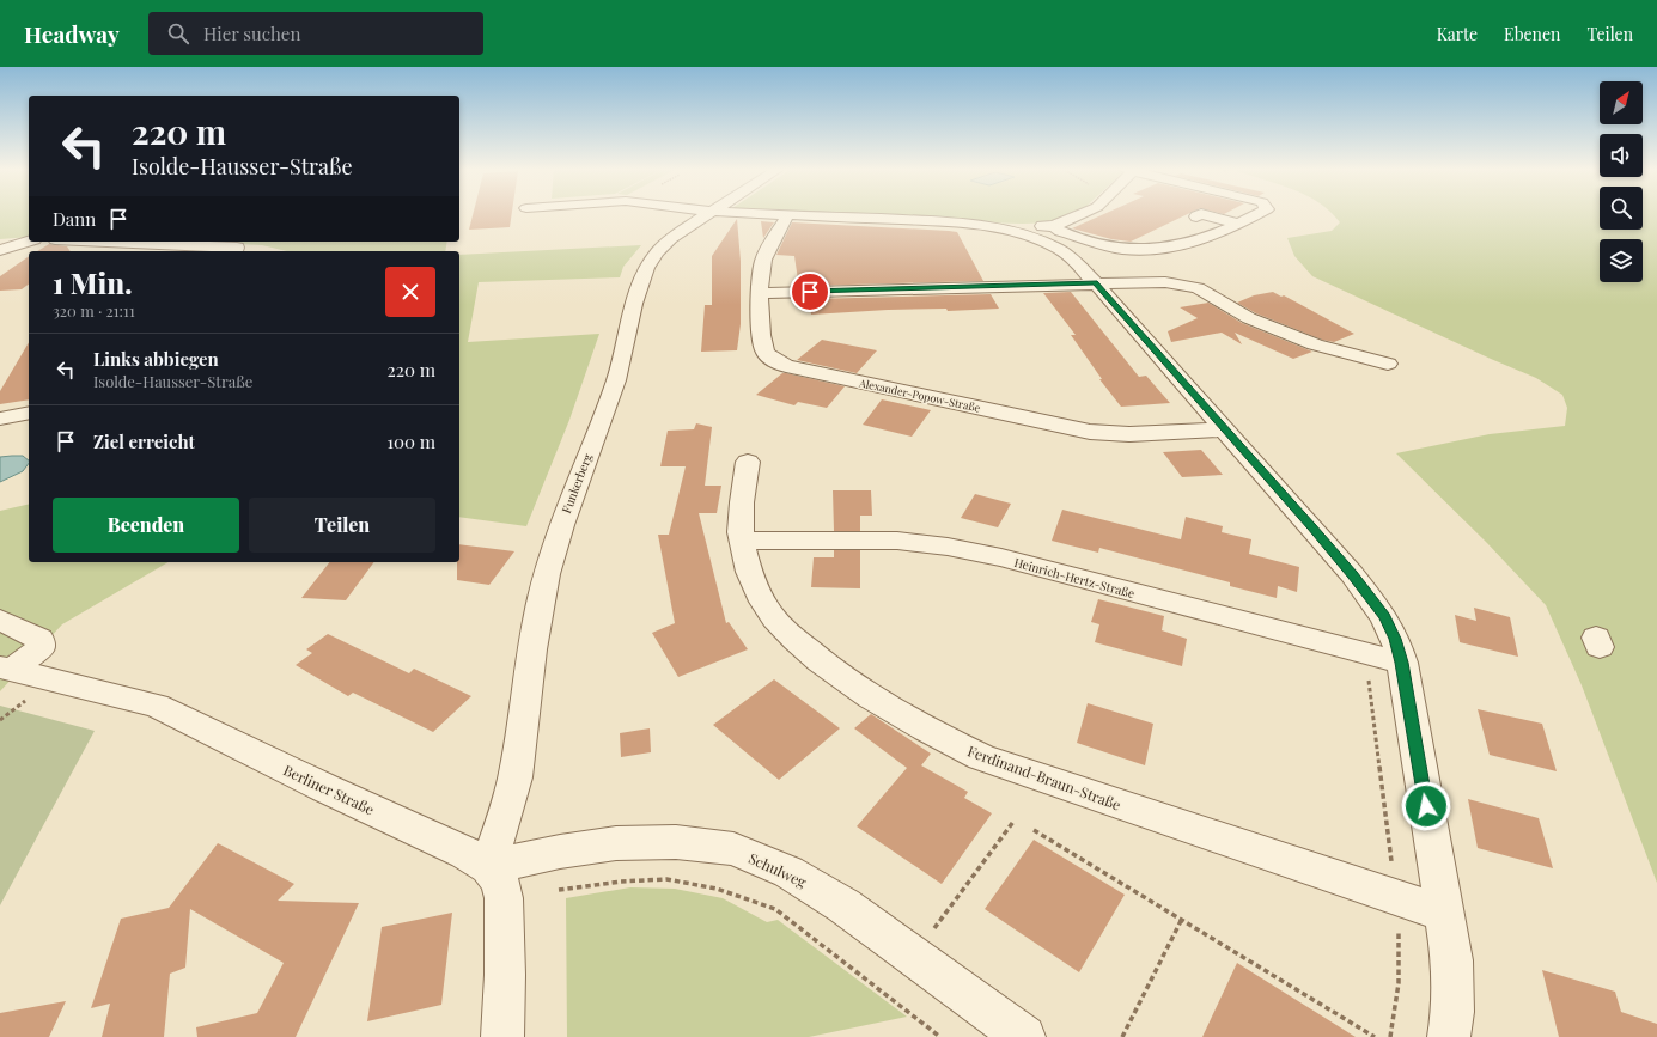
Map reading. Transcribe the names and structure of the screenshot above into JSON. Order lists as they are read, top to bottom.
{
  "streets": {
    "street": [
      "Alexander-Popow-Straße",
      "Funkerberg",
      "Heinrich-Hertz-Straße",
      "Ferdinand-Braun-Straße",
      "Berliner Straße",
      "Schulweg"
    ]
  },
  "crossings": [
    ["Funkerberg", "Berliner Straße"],
    ["Funkerberg", "Schulweg"],
    ["Heinrich-Hertz-Straße", "Ferdinand-Braun-Straße"],
    ["Berliner Straße", "Schulweg"]
  ],
  "north": "top right",
  "page": {
    "header": "Headway",
    "search": "Hier suchen",
    "nav": ["Karte", "Ebenen", "Teilen"],
    "turn": ["220 m", "Isolde-Hausser-Straße"],
    "then": "Dann",
    "heading": ["1 Min.", "320 m · 21:11"],
    "list": [
      {
        "name": "Links abbiegen",
        "note": "Isolde-Hausser-Straße",
        "value": "220 m"
      },
      {
        "name": "Ziel erreicht",
        "value": "100 m"
      }
    ],
    "buttons": ["Beenden", "Teilen"]
  }
}
